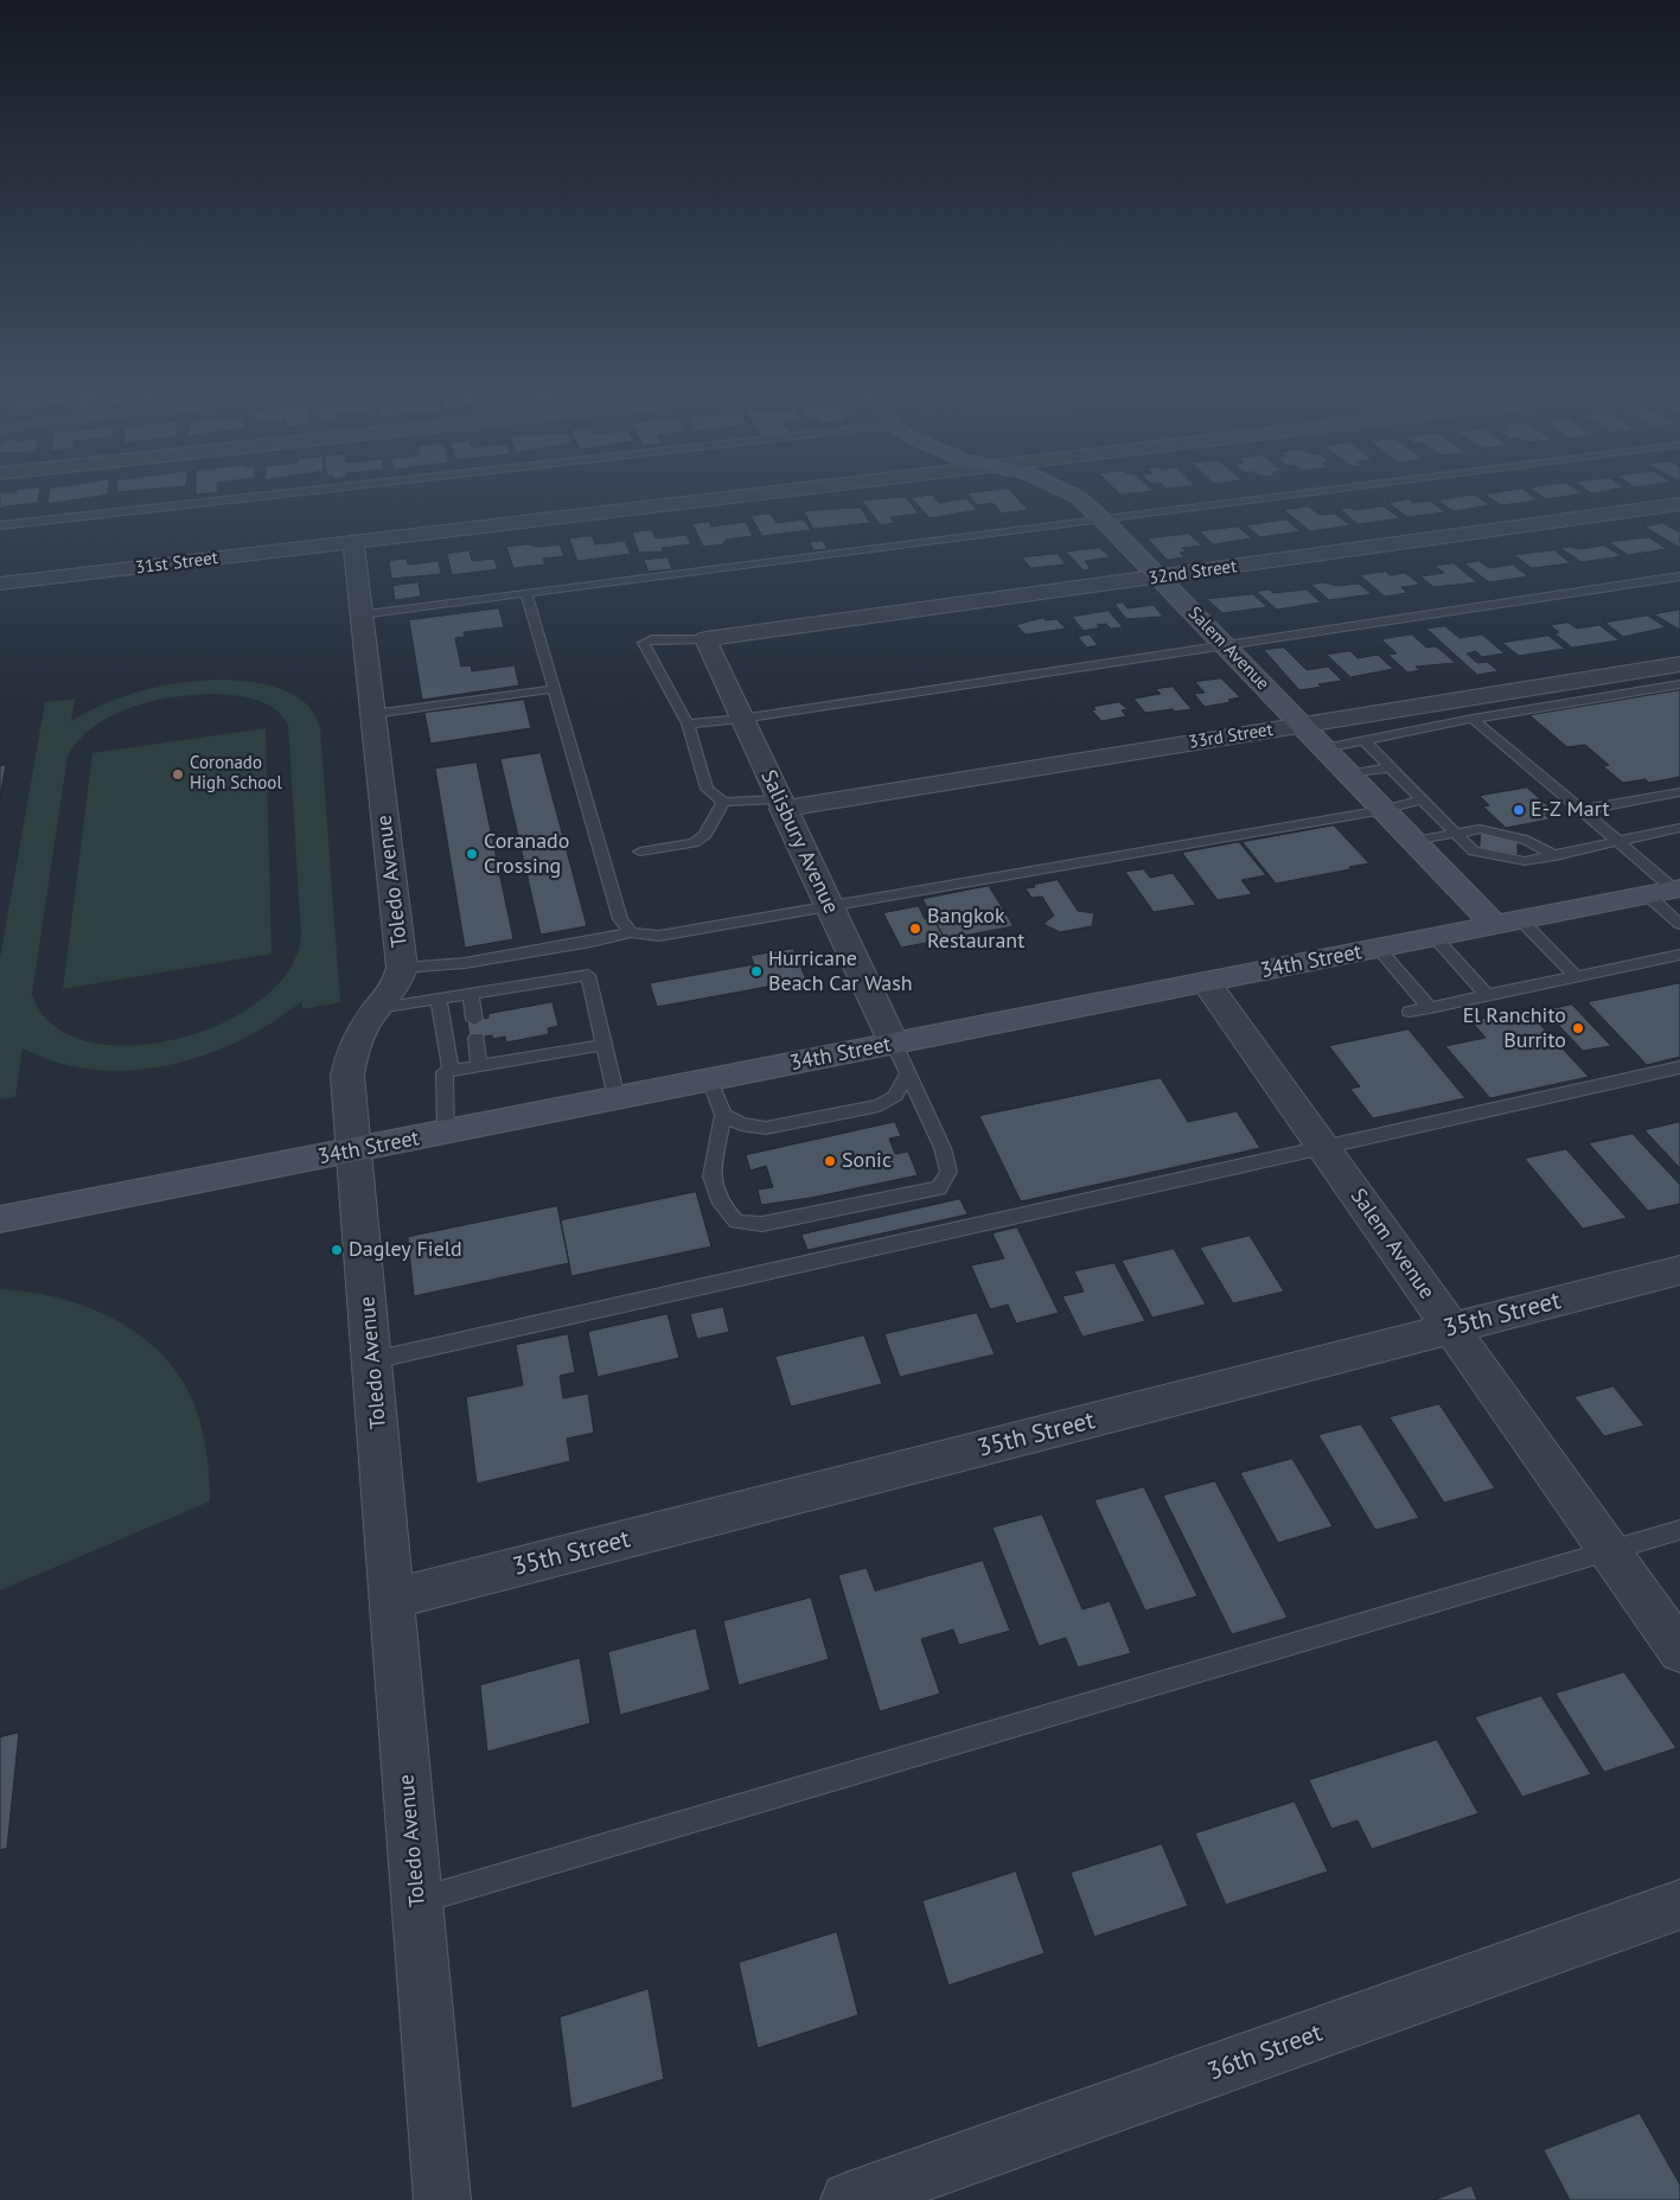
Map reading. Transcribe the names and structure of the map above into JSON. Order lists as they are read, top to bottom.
{
  "streets": {
    "street": [
      "31st Street",
      "32nd Street",
      "Salem Avenue",
      "33rd Street",
      "Salisbury Avenue",
      "Toledo Avenue",
      "34th Street",
      "35th Street",
      "36th Street"
    ]
  },
  "crossings": [
    ["31st Street", "Toledo Avenue"],
    ["32nd Street", "Salem Avenue"],
    ["32nd Street", "Salisbury Avenue"],
    ["Salem Avenue", "33rd Street"],
    ["Salem Avenue", "34th Street"],
    ["Salem Avenue", "35th Street"],
    ["33rd Street", "Salisbury Avenue"],
    ["Salisbury Avenue", "34th Street"],
    ["Toledo Avenue", "34th Street"],
    ["Toledo Avenue", "35th Street"]
  ],
  "places": [
    "Coronado High School",
    "E-Z Mart",
    "Coranado Crossing",
    "Bangkok Restaurant",
    "Hurricane Beach Car Wash",
    "El Ranchito Burrito",
    "Sonic",
    "Dagley Field"
  ]
}
